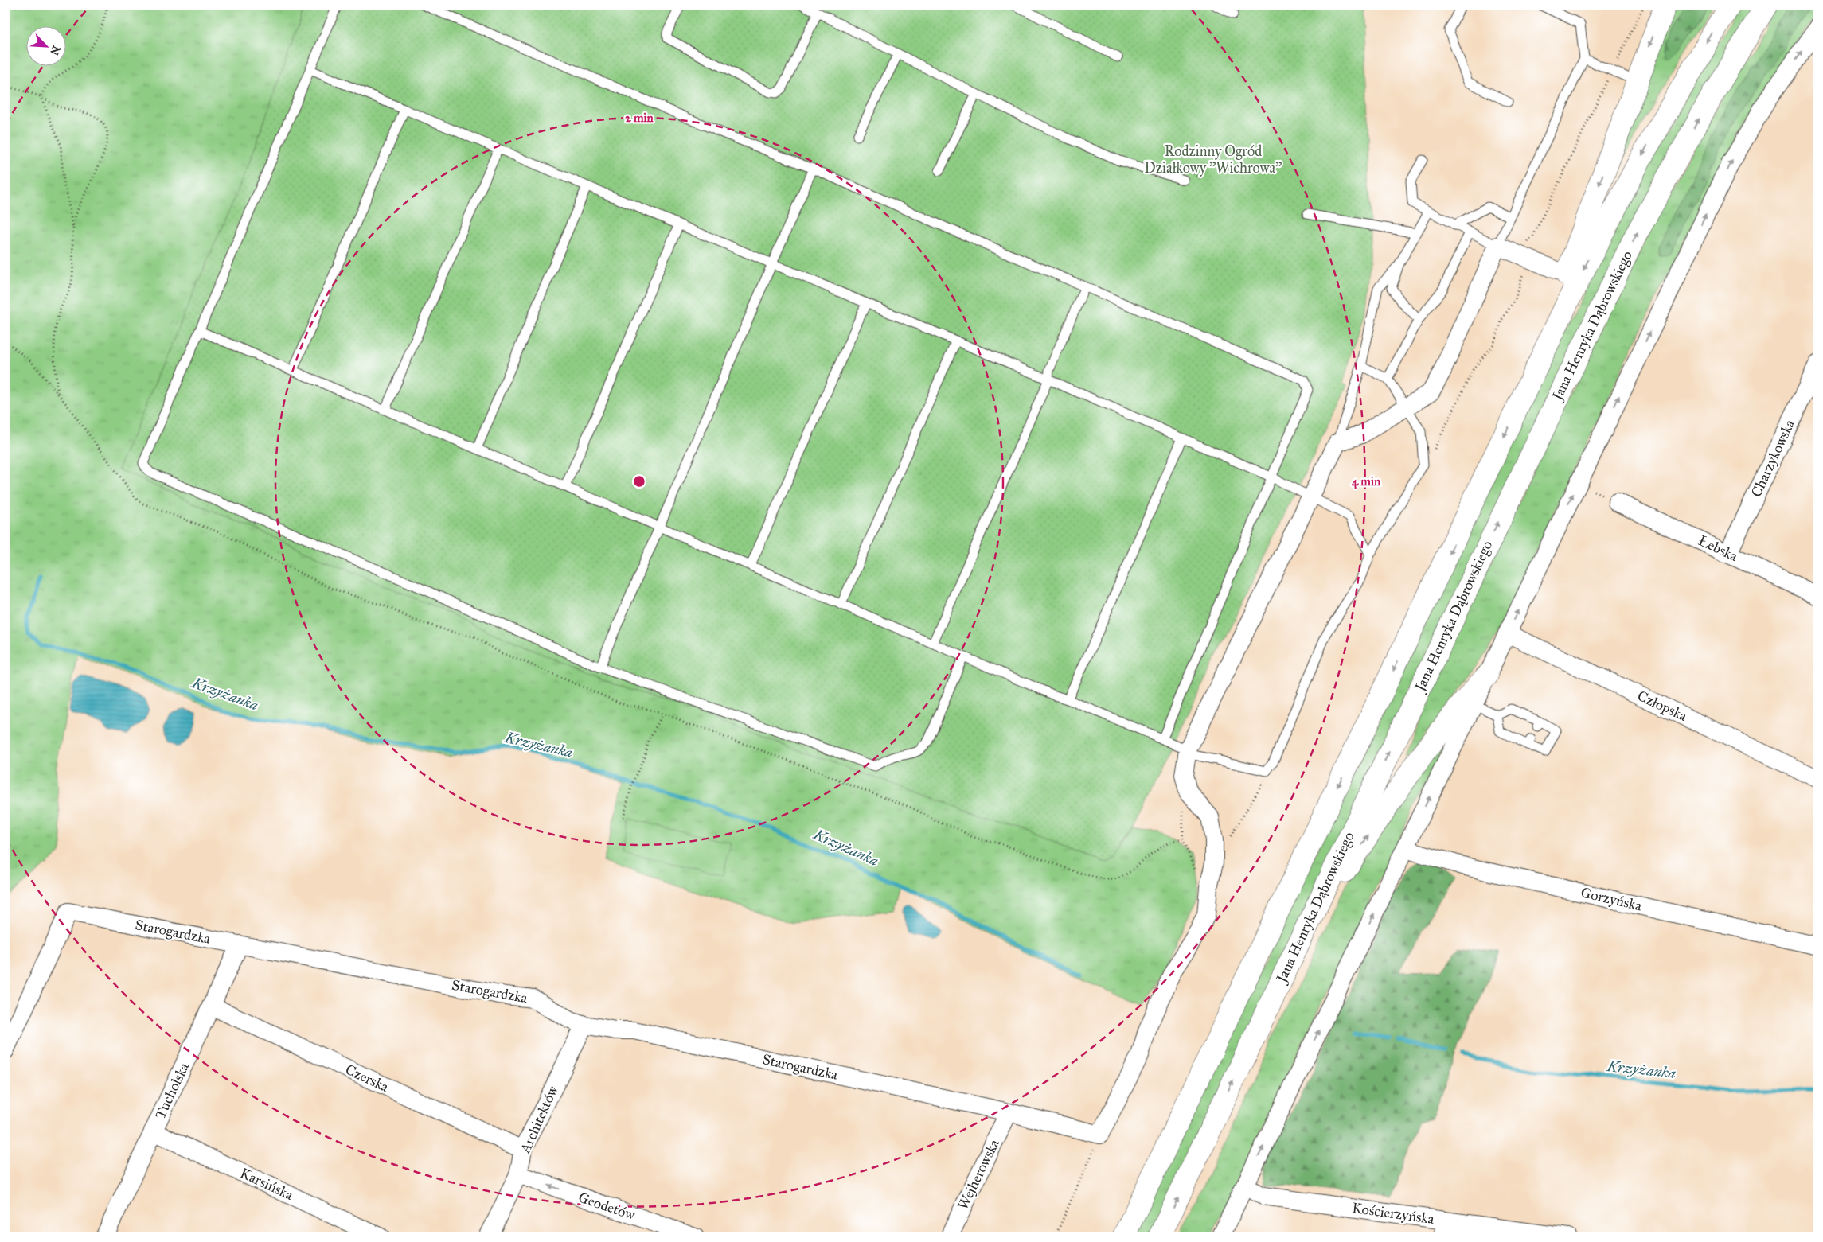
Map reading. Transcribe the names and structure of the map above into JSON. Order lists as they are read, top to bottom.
{
  "streets": {
    "main road": ["Jana Henryka Dąbrowskiego"],
    "street": [
      "Charzykowska",
      "Łebska",
      "Człopska",
      "Gorzyńska",
      "Starogardzka",
      "Czerska",
      "Tucholska",
      "Architektów",
      "Wejherowska",
      "Karsińska",
      "Geodetów",
      "Kościerzyńska"
    ]
  },
  "crossings": [
    ["Charzykowska", "Łebska"],
    ["Starogardzka", "Tucholska"],
    ["Starogardzka", "Architektów"],
    ["Starogardzka", "Wejherowska"],
    ["Czerska", "Tucholska"],
    ["Czerska", "Architektów"],
    ["Tucholska", "Karsińska"],
    ["Architektów", "Geodetów"]
  ],
  "one_way": ["Geodetów"],
  "water": ["Krzyżanka"],
  "parks": ["Rodzinny Ogród Działkowy \"Wichrowa\""],
  "north": "bottom right",
  "rings": ["2 min", "4 min"]
}
